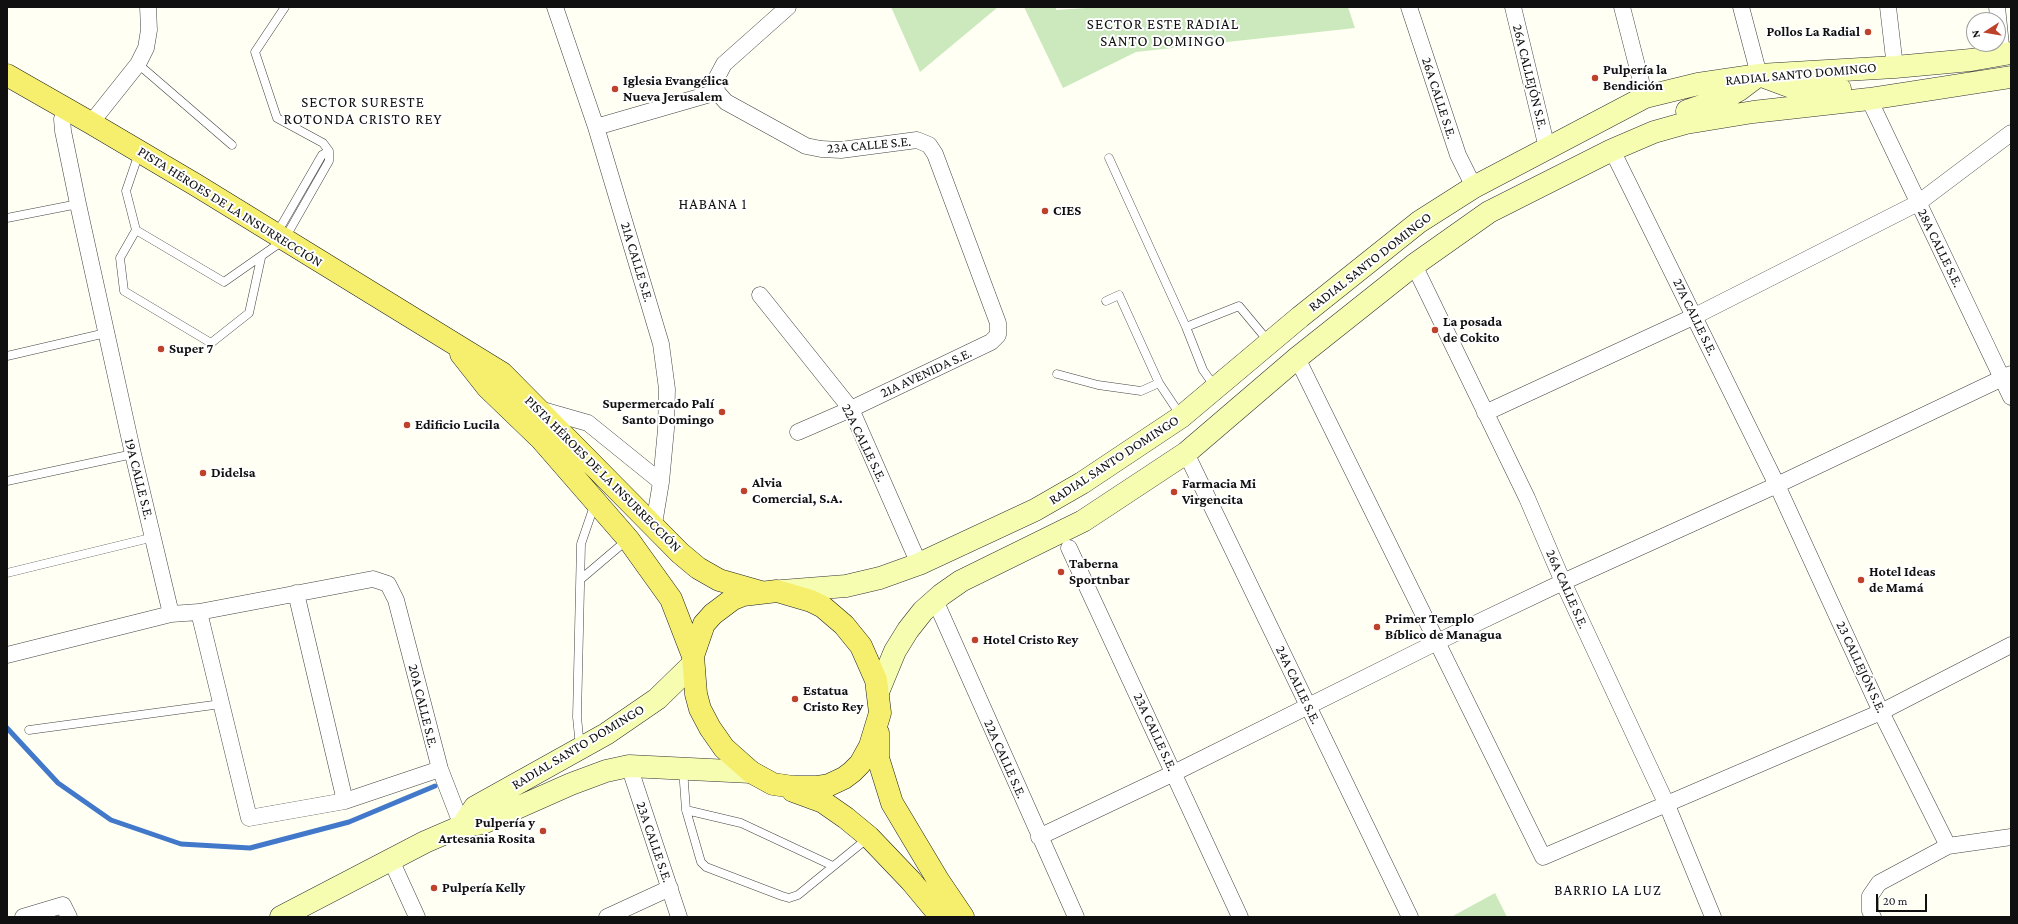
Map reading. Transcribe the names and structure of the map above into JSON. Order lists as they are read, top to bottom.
{
  "streets": {
    "main road": ["RADIAL SANTO DOMINGO", "PISTA HÉROES DE LA INSURRECCIÓN"],
    "street": [
      "26A CALLEJÓN S.E.",
      "26A CALLE S.E.",
      "23A CALLE S.E.",
      "28A CALLE S.E.",
      "21A CALLE S.E.",
      "27A CALLE S.E.",
      "21A AVENIDA S.E.",
      "22A CALLE S.E.",
      "19A CALLE S.E.",
      "23 CALLEJÓN S.E.",
      "24A CALLE S.E.",
      "20A CALLE S.E."
    ]
  },
  "crossings": [
    ["RADIAL SANTO DOMINGO", "26A CALLEJÓN S.E."],
    ["RADIAL SANTO DOMINGO", "26A CALLE S.E."],
    ["RADIAL SANTO DOMINGO", "23A CALLE S.E."],
    ["RADIAL SANTO DOMINGO", "PISTA HÉROES DE LA INSURRECCIÓN"],
    ["RADIAL SANTO DOMINGO", "28A CALLE S.E."],
    ["RADIAL SANTO DOMINGO", "27A CALLE S.E."],
    ["RADIAL SANTO DOMINGO", "22A CALLE S.E."],
    ["RADIAL SANTO DOMINGO", "24A CALLE S.E."],
    ["RADIAL SANTO DOMINGO", "20A CALLE S.E."],
    ["23A CALLE S.E.", "21A AVENIDA S.E."],
    ["PISTA HÉROES DE LA INSURRECCIÓN", "21A CALLE S.E."],
    ["PISTA HÉROES DE LA INSURRECCIÓN", "19A CALLE S.E."],
    ["27A CALLE S.E.", "23 CALLEJÓN S.E."],
    ["21A AVENIDA S.E.", "22A CALLE S.E."]
  ],
  "districts": [
    "SECTOR ESTE RADIAL SANTO DOMINGO",
    "SECTOR SURESTE ROTONDA CRISTO REY",
    "HABANA 1",
    "BARRIO LA LUZ"
  ],
  "places": [
    "Pollos La Radial",
    "Pulpería la Bendición",
    "Iglesia Evangélica Nueva Jerusalem",
    "CIES",
    "La posada de Cokito",
    "Super 7",
    "Supermercado Palí Santo Domingo",
    "Edificio Lucila",
    "Didelsa",
    "Alvia Comercial, S.A.",
    "Farmacia Mi Virgencita",
    "Taberna Sportnbar",
    "Hotel Ideas de Mamá",
    "Primer Templo Bíblico de Managua",
    "Hotel Cristo Rey",
    "Estatua Cristo Rey",
    "Pulpería y Artesania Rosita",
    "Pulpería Kelly"
  ],
  "scale_bar": "20 m",
  "north": "left"
}
